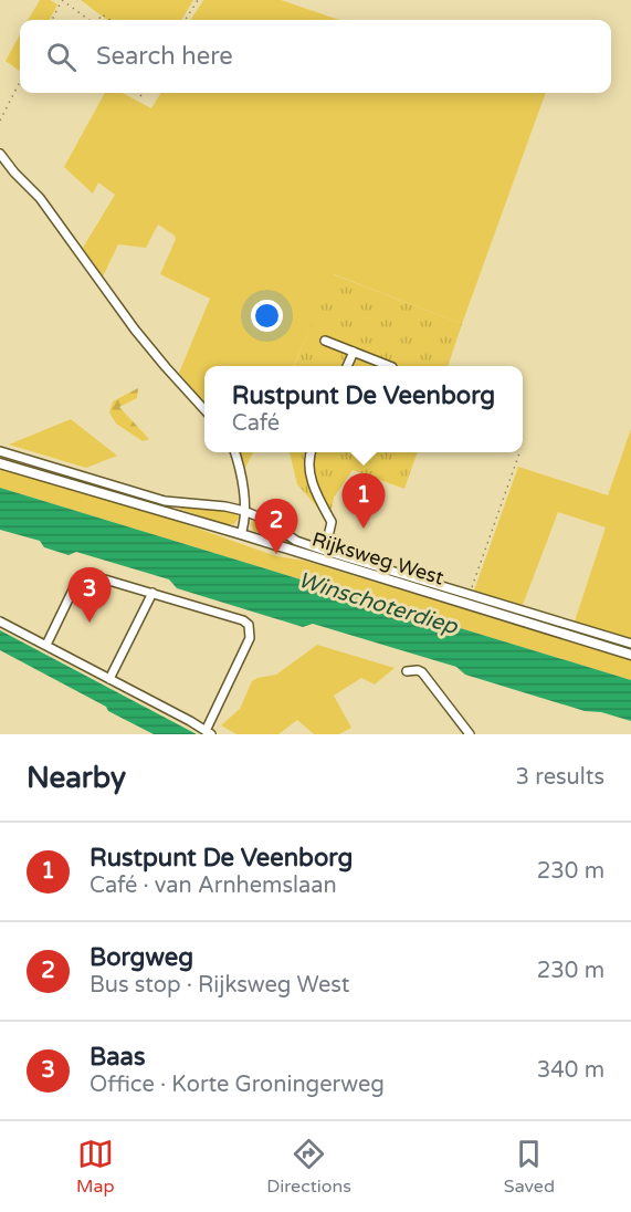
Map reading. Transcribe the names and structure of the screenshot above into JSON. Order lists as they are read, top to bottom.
{
  "streets": {
    "main road": ["Rijksweg West"]
  },
  "water": ["Winschoterdiep"],
  "page": {
    "search": "Search here",
    "popup": ["Rustpunt De Veenborg", "Café"],
    "pins": ["1", "2", "3"],
    "heading": ["Nearby", "3 results"],
    "list": [
      {
        "mark": "1",
        "name": "Rustpunt De Veenborg",
        "note": "Café · van Arnhemslaan",
        "value": "230 m"
      },
      {
        "mark": "2",
        "name": "Borgweg",
        "note": "Bus stop · Rijksweg West",
        "value": "230 m"
      },
      {
        "mark": "3",
        "name": "Baas",
        "note": "Office · Korte Groningerweg",
        "value": "340 m"
      }
    ],
    "nav": ["Map", "Directions", "Saved"]
  }
}
